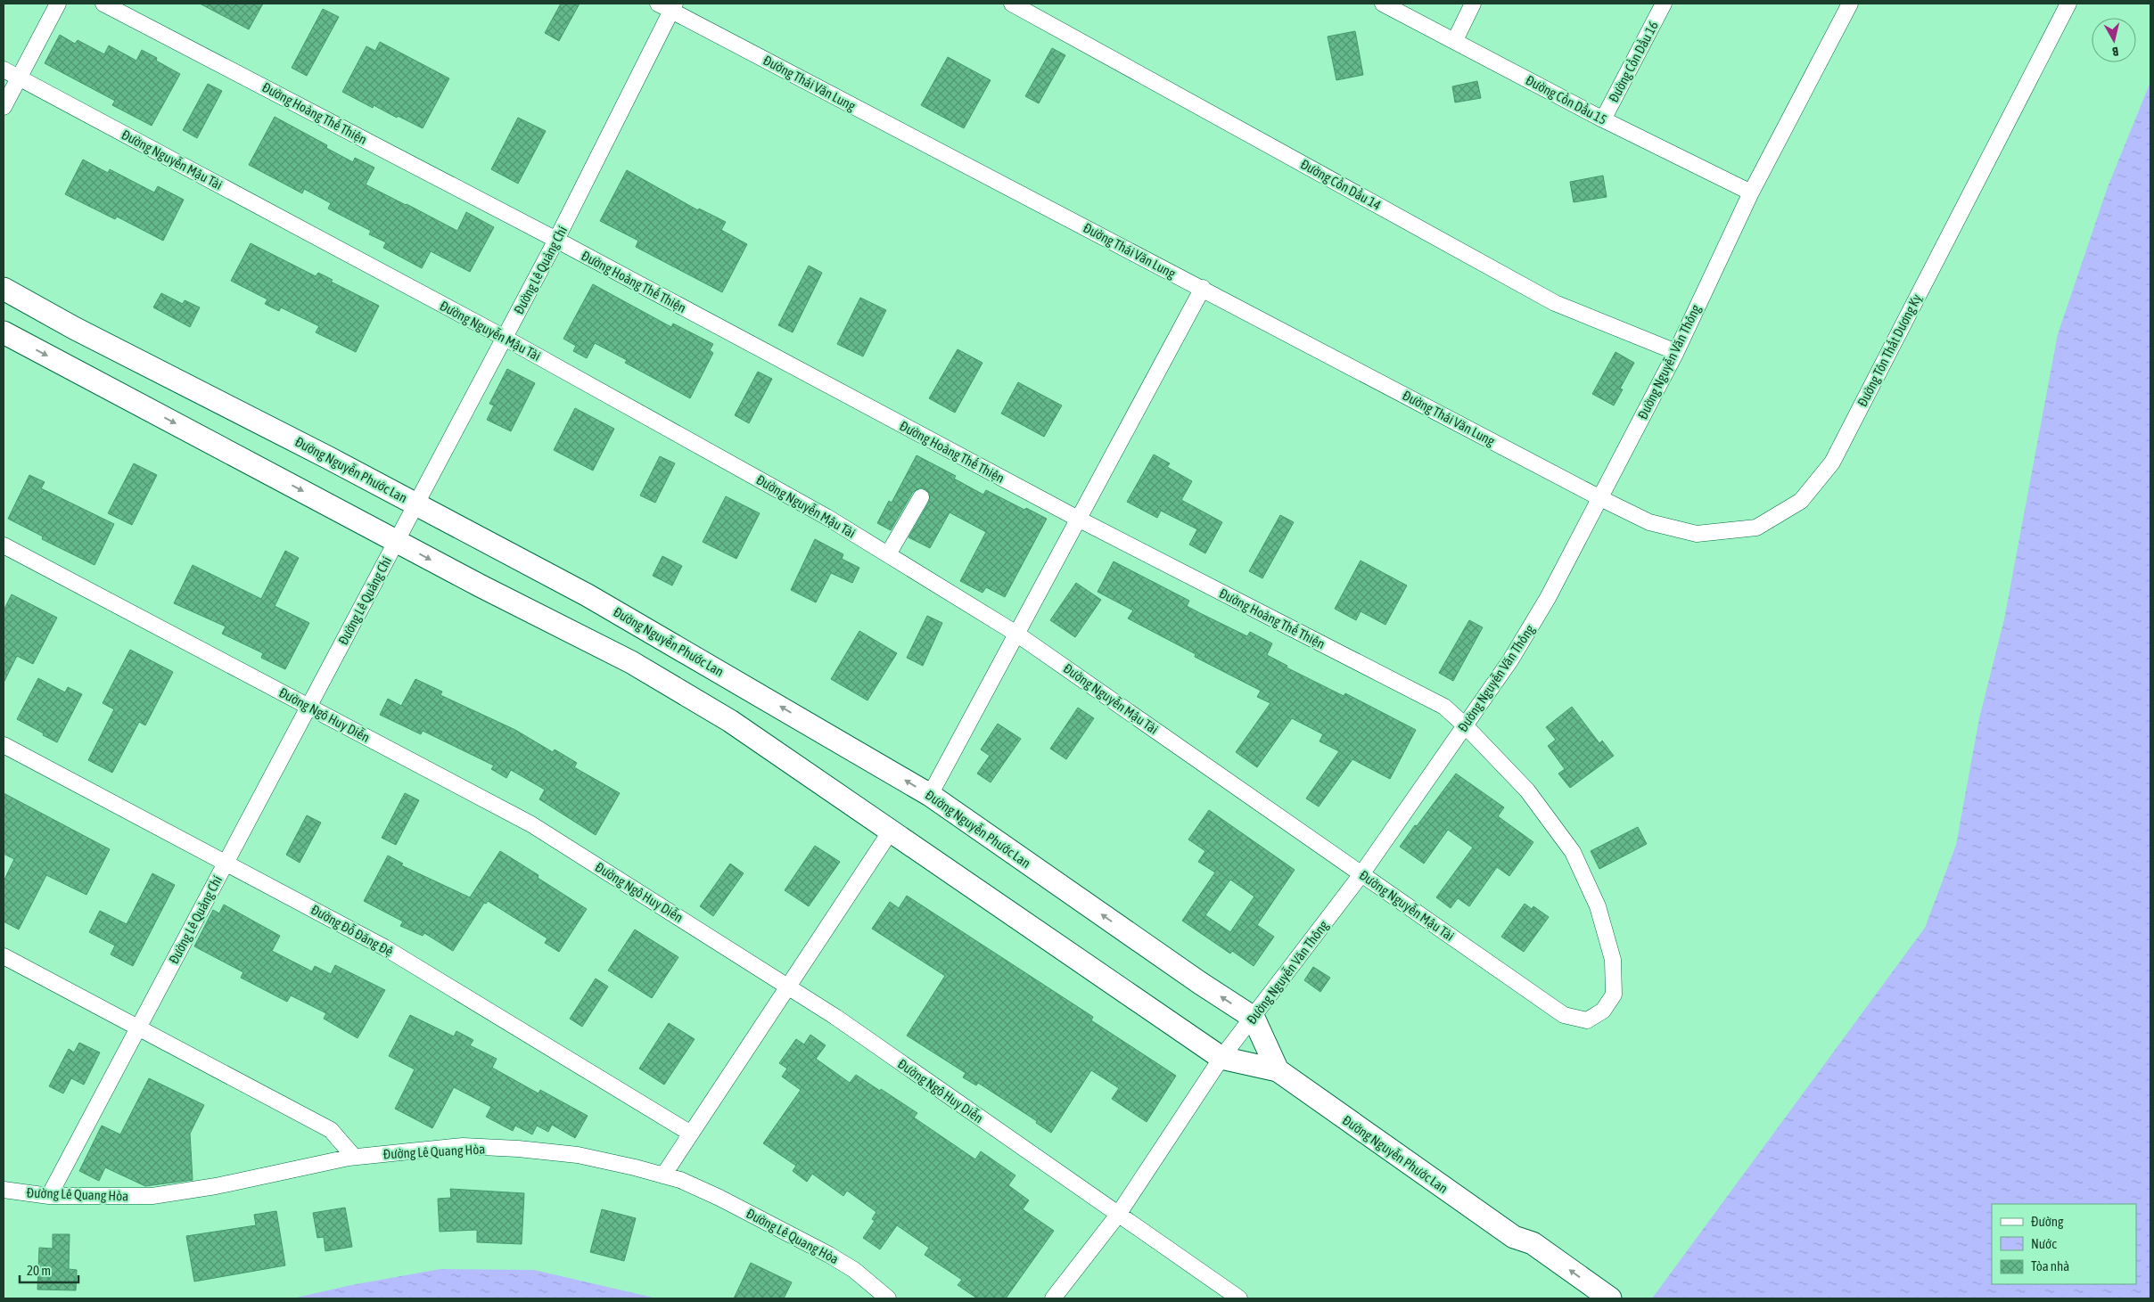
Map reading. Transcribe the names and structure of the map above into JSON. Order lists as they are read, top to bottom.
{
  "streets": {
    "main road": ["Đường Nguyễn Phước Lan"],
    "street": [
      "Đường Cồn Dầu 16",
      "Đường Thái Văn Lung",
      "Đường Cồn Dầu 15",
      "Đường Hoàng Thế Thiện",
      "Đường Nguyễn Mậu Tài",
      "Đường Cồn Dầu 14",
      "Đường Lê Quảng Chí",
      "Đường Tôn Thất Dương Kỵ",
      "Đường Nguyễn Văn Thông",
      "Đường Ngô Huy Diễn",
      "Đường Đỗ Đăng Đệ",
      "Đường Lê Quang Hòa"
    ]
  },
  "crossings": [
    ["Đường Cồn Dầu 16", "Đường Cồn Dầu 15"],
    ["Đường Thái Văn Lung", "Đường Lê Quảng Chí"],
    ["Đường Thái Văn Lung", "Đường Tôn Thất Dương Kỵ"],
    ["Đường Thái Văn Lung", "Đường Nguyễn Văn Thông"],
    ["Đường Cồn Dầu 15", "Đường Nguyễn Văn Thông"],
    ["Đường Hoàng Thế Thiện", "Đường Nguyễn Mậu Tài"],
    ["Đường Hoàng Thế Thiện", "Đường Lê Quảng Chí"],
    ["Đường Hoàng Thế Thiện", "Đường Nguyễn Văn Thông"],
    ["Đường Nguyễn Mậu Tài", "Đường Lê Quảng Chí"],
    ["Đường Nguyễn Mậu Tài", "Đường Nguyễn Văn Thông"],
    ["Đường Cồn Dầu 14", "Đường Nguyễn Văn Thông"],
    ["Đường Lê Quảng Chí", "Đường Nguyễn Phước Lan"],
    ["Đường Lê Quảng Chí", "Đường Ngô Huy Diễn"],
    ["Đường Lê Quảng Chí", "Đường Đỗ Đăng Đệ"],
    ["Đường Lê Quảng Chí", "Đường Lê Quang Hòa"],
    ["Đường Tôn Thất Dương Kỵ", "Đường Nguyễn Văn Thông"],
    ["Đường Nguyễn Văn Thông", "Đường Nguyễn Phước Lan"],
    ["Đường Nguyễn Văn Thông", "Đường Ngô Huy Diễn"]
  ],
  "legend": ["Đường", "Nước", "Tòa nhà"],
  "scale_bar": "20 m",
  "north": "bottom"
}
